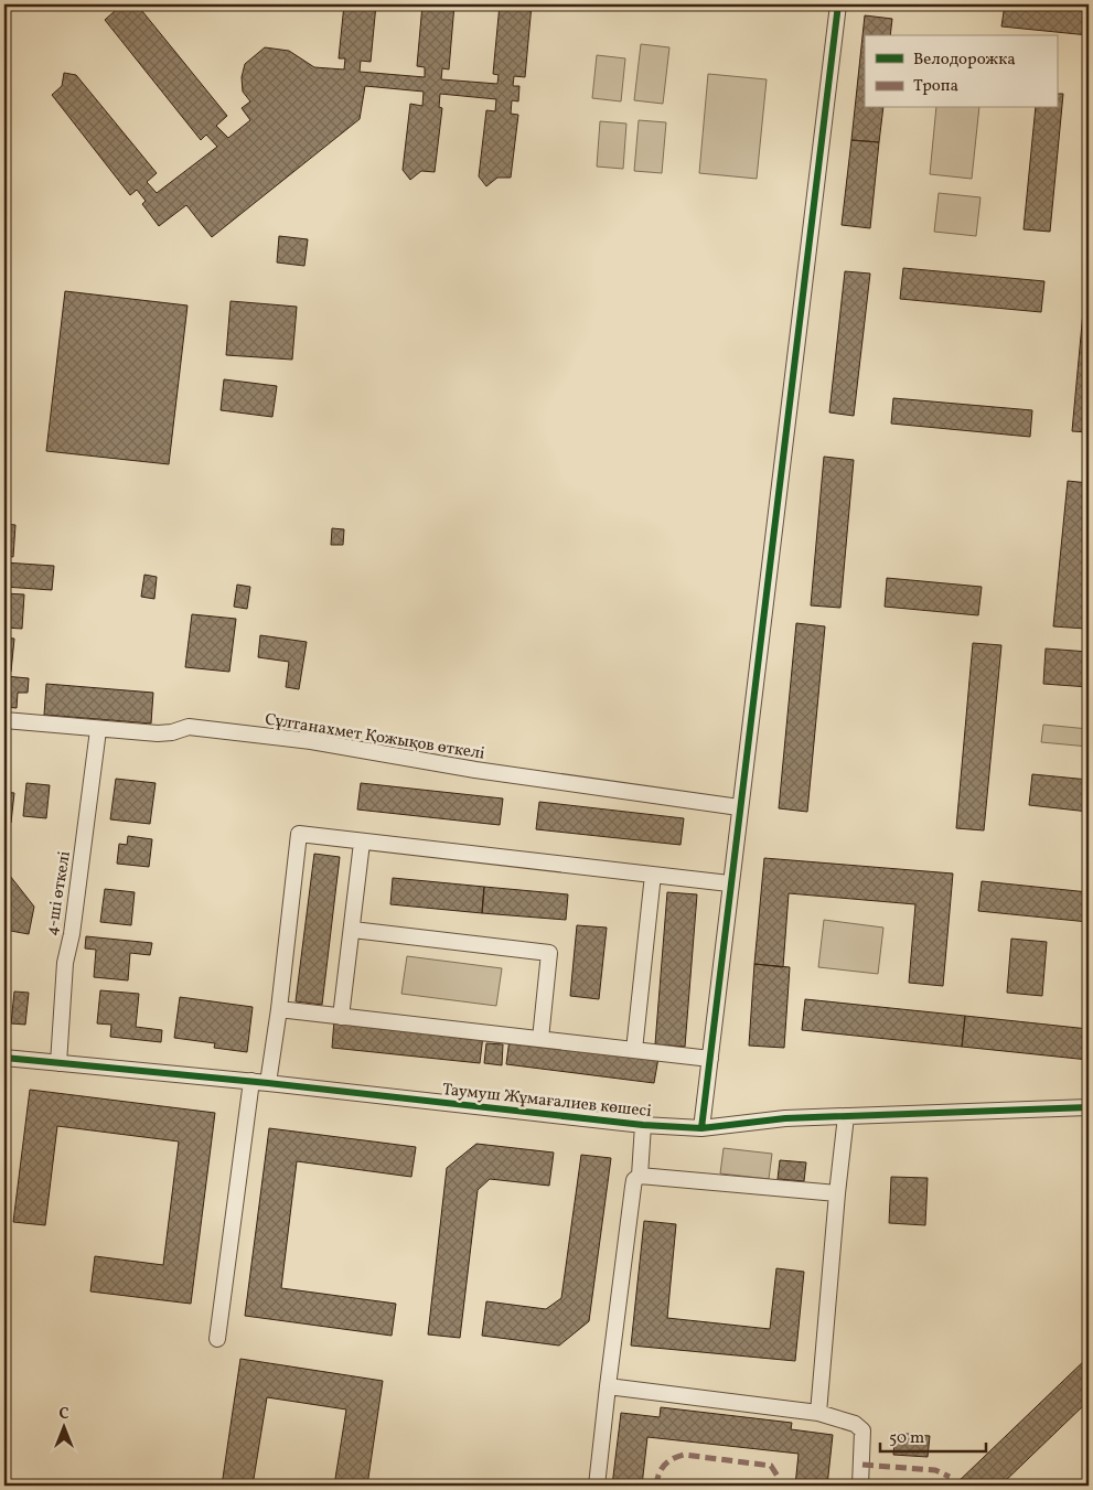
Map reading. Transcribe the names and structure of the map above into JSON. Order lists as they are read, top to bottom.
{
  "streets": {
    "street": ["Сұлтанахмет Қожықов өткелі", "4-ші өткелі", "Таумуш Жұмағалиев көшесі"]
  },
  "crossings": [
    ["Сұлтанахмет Қожықов өткелі", "4-ші өткелі"],
    ["4-ші өткелі", "Таумуш Жұмағалиев көшесі"]
  ],
  "legend": ["Велодорожка", "Тропа"],
  "scale_bar": "50 m",
  "north": "top"
}
